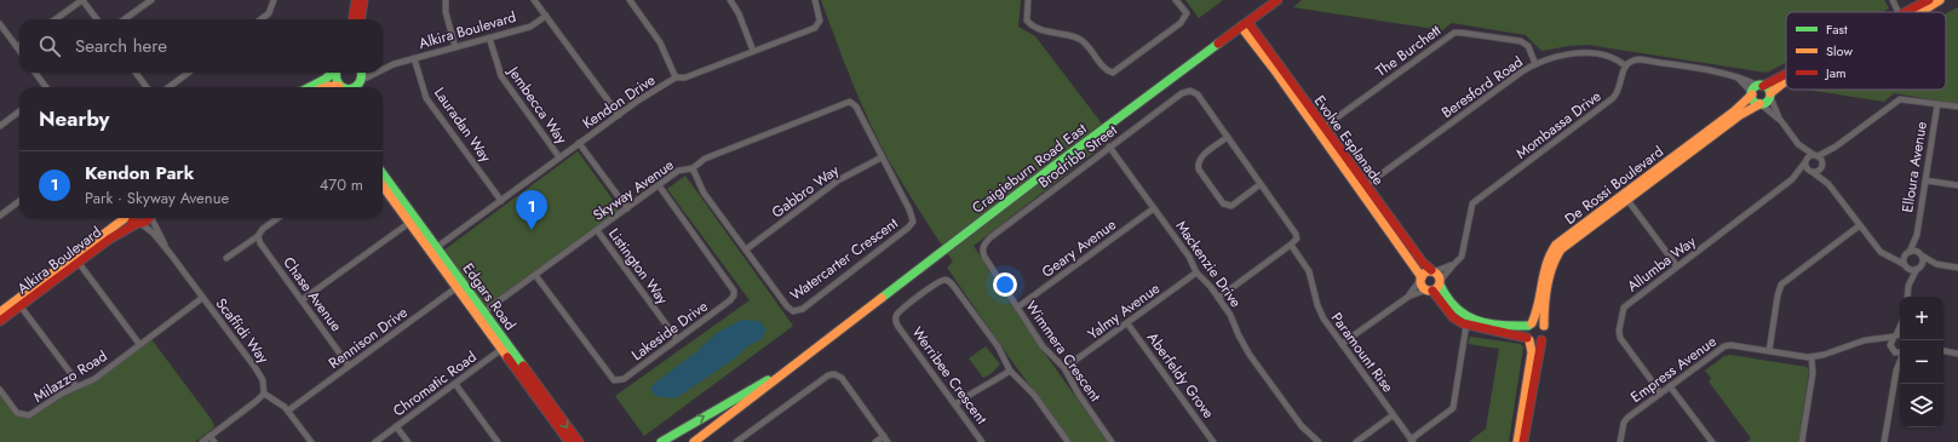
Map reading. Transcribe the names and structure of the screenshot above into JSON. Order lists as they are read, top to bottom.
{
  "streets": {
    "street": [
      "Alkira Boulevard",
      "The Burchett",
      "Beresford Road",
      "Kendon Drive",
      "Jembecca Way",
      "Lauradan Way",
      "Mombassa Drive",
      "Evolve Esplanade",
      "Brodribb Street",
      "Elloura Avenue",
      "Craigieburn Road East",
      "De Rossi Boulevard",
      "Skyway Avenue",
      "Gabbro Way",
      "Geary Avenue",
      "Watercarter Crescent",
      "Mackenzie Drive",
      "Allumba Way",
      "Listington Way",
      "Chase Avenue",
      "Edgars Road",
      "Yalmy Avenue",
      "Scaffidi Way",
      "Lakeside Drive",
      "Rennison Drive",
      "Wimmera Crescent",
      "Paramount Rise",
      "Empress Avenue",
      "Werribee Crescent",
      "Aberfeldy Grove",
      "Milazzo Road",
      "Chromatic Road"
    ]
  },
  "crossings": [
    ["Alkira Boulevard", "Jembecca Way"],
    ["Alkira Boulevard", "Lauradan Way"],
    ["Alkira Boulevard", "Scaffidi Way"],
    ["The Burchett", "Beresford Road"],
    ["The Burchett", "Evolve Esplanade"],
    ["Beresford Road", "Mombassa Drive"],
    ["Beresford Road", "Evolve Esplanade"],
    ["Kendon Drive", "Jembecca Way"],
    ["Kendon Drive", "Lauradan Way"],
    ["Kendon Drive", "Edgars Road"],
    ["Mombassa Drive", "Evolve Esplanade"],
    ["Evolve Esplanade", "Craigieburn Road East"],
    ["Brodribb Street", "Mackenzie Drive"],
    ["Brodribb Street", "Wimmera Crescent"],
    ["Skyway Avenue", "Watercarter Crescent"],
    ["Skyway Avenue", "Listington Way"],
    ["Skyway Avenue", "Edgars Road"],
    ["Skyway Avenue", "Lakeside Drive"],
    ["Gabbro Way", "Watercarter Crescent"],
    ["Geary Avenue", "Mackenzie Drive"],
    ["Geary Avenue", "Wimmera Crescent"],
    ["Mackenzie Drive", "Yalmy Avenue"],
    ["Allumba Way", "Empress Avenue"],
    ["Listington Way", "Lakeside Drive"],
    ["Chase Avenue", "Rennison Drive"],
    ["Edgars Road", "Rennison Drive"],
    ["Edgars Road", "Chromatic Road"],
    ["Yalmy Avenue", "Wimmera Crescent"],
    ["Yalmy Avenue", "Aberfeldy Grove"],
    ["Scaffidi Way", "Milazzo Road"]
  ],
  "legend": ["Fast", "Slow", "Jam"],
  "page": {
    "search": "Search here",
    "heading": "Nearby",
    "list": [
      {
        "mark": "1",
        "name": "Kendon Park",
        "note": "Park · Skyway Avenue",
        "value": "470 m"
      }
    ],
    "pins": "1",
    "map_buttons": ["+", "−"]
  }
}
